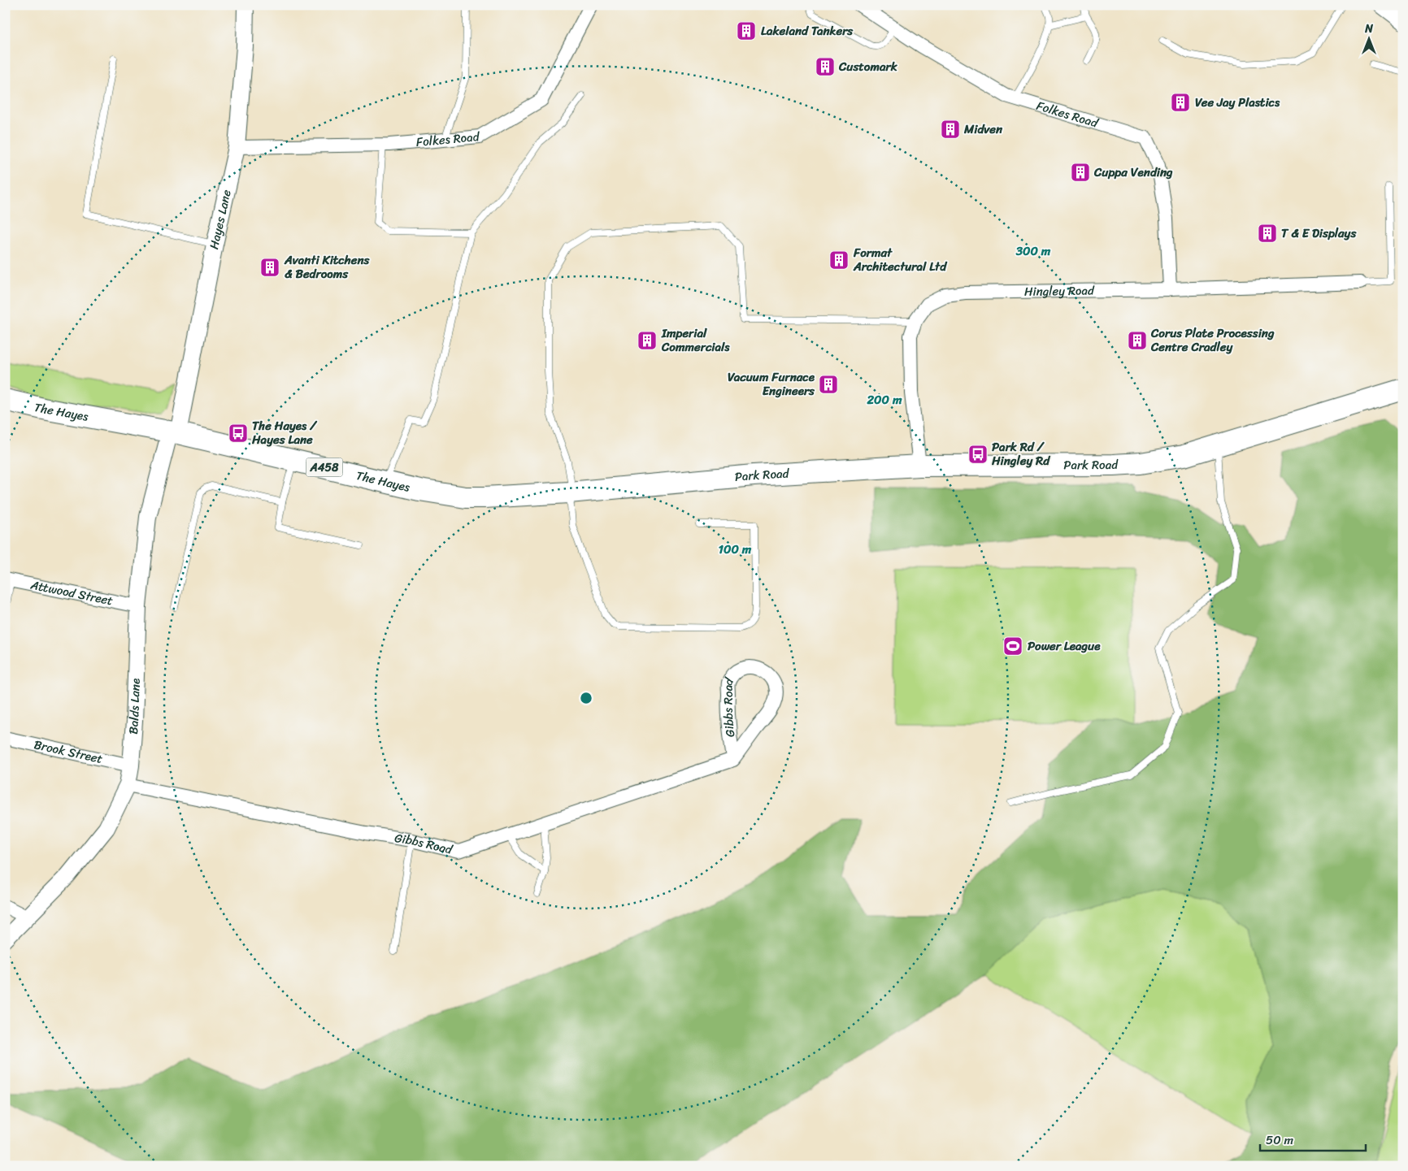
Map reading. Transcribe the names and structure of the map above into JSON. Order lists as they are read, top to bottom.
{
  "streets": {
    "highway": ["The Hayes", "Park Road", "A458"],
    "street": [
      "Folkes Road",
      "Hayes Lane",
      "Hingley Road",
      "Attwood Street",
      "Balds Lane",
      "Gibbs Road",
      "Brook Street"
    ]
  },
  "crossings": [
    ["Folkes Road", "Hayes Lane"],
    ["Folkes Road", "Hingley Road"],
    ["Hayes Lane", "The Hayes"],
    ["Hayes Lane", "Balds Lane"],
    ["Hingley Road", "Park Road"],
    ["The Hayes", "Park Road"],
    ["The Hayes", "Balds Lane"],
    ["Attwood Street", "Balds Lane"],
    ["Balds Lane", "Gibbs Road"],
    ["Balds Lane", "Brook Street"]
  ],
  "places": {
    "building": [
      "Lakeland Tankers",
      "Customark",
      "Vee Jay Plastics",
      "Midven",
      "Cuppa Vending",
      "T & E Displays",
      "Format Architectural Ltd",
      "Avanti Kitchens & Bedrooms",
      "Imperial Commercials",
      "Corus Plate Processing Centre Cradley",
      "Vacuum Furnace Engineers"
    ],
    "bus stop": ["The Hayes / Hayes Lane", "Park Rd / Hingley Rd"],
    "sports": ["Power League"]
  },
  "scale_bar": "50 m",
  "north": "top",
  "rings": ["300 m", "200 m", "100 m"]
}
